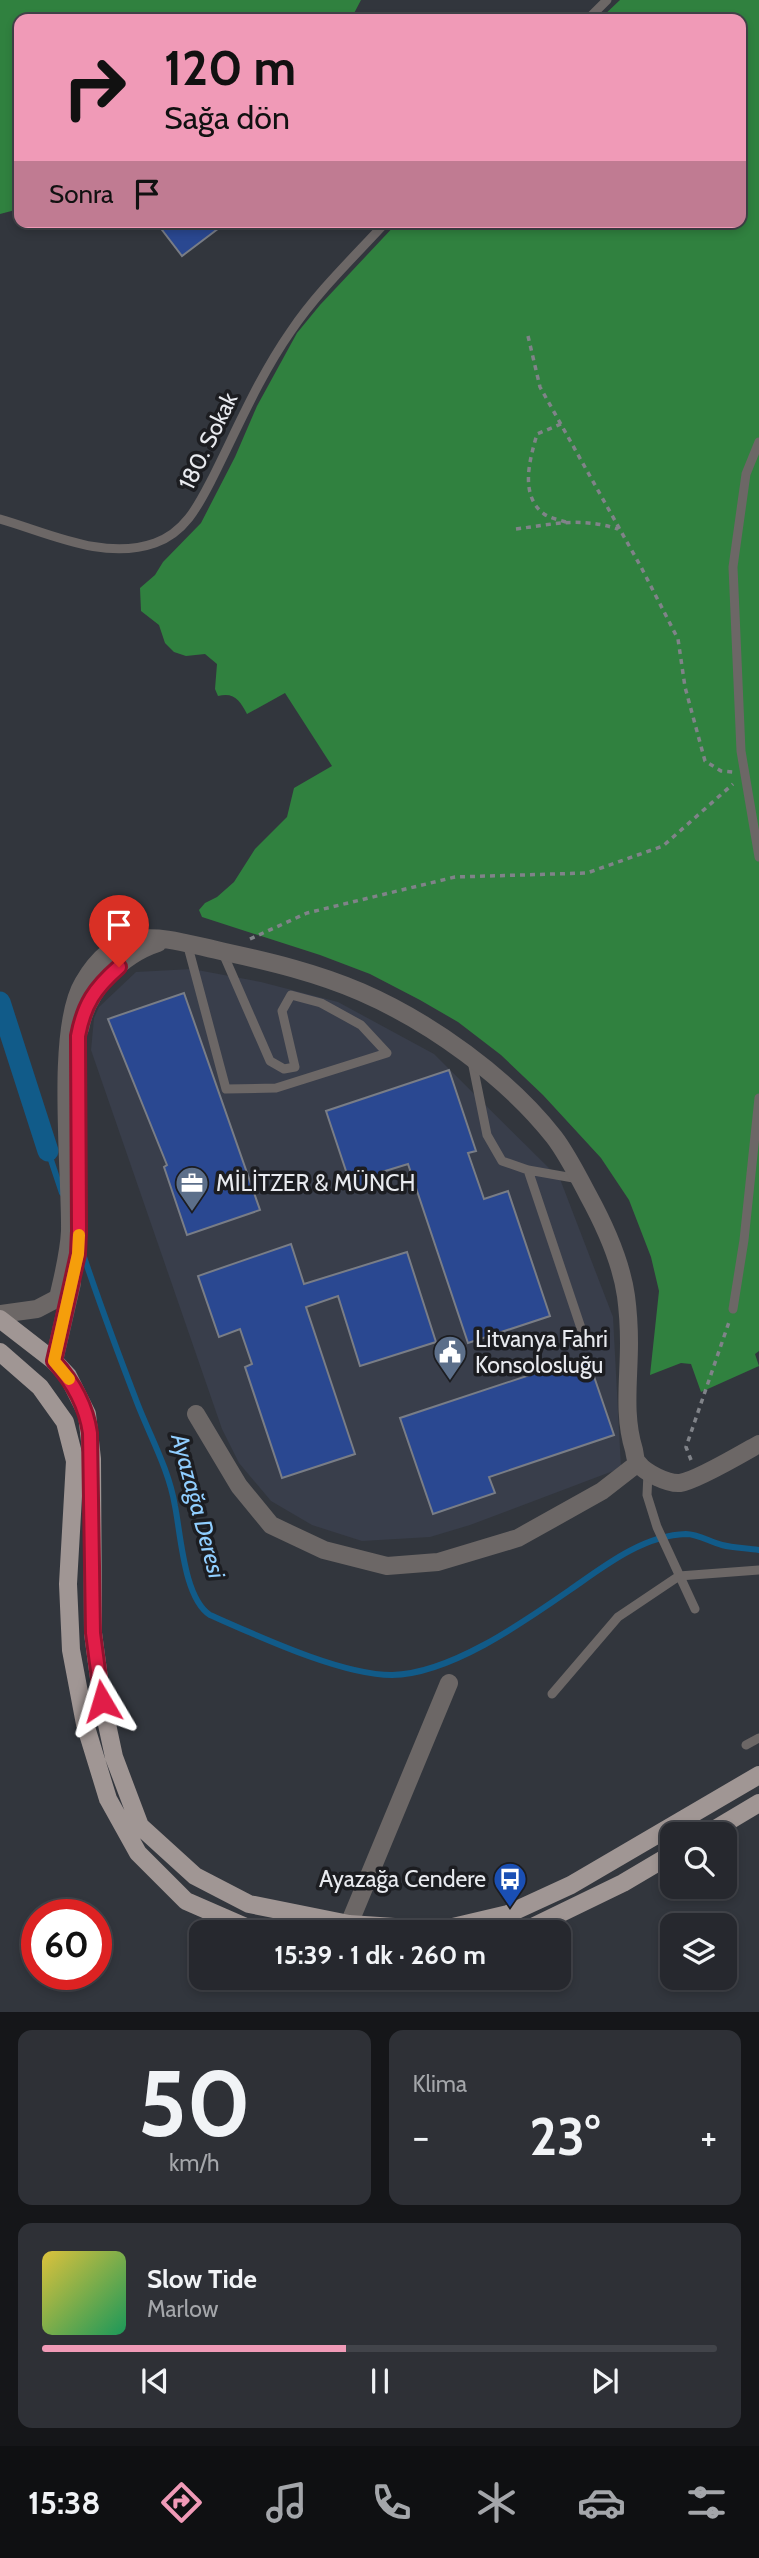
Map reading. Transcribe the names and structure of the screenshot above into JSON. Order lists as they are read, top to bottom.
{
  "streets": {
    "lane": ["180. Sokak"]
  },
  "water": ["Ayazağa Deresi"],
  "places": {
    "office": ["MİLİTZER & MÜNCH"],
    "public building": ["Litvanya Fahri Konsolosluğu"],
    "bus stop": ["Ayazağa Cendere"]
  },
  "page": {
    "turn": ["120 m", "Sağa dön"],
    "then": "Sonra",
    "limit": "60",
    "trip": "15:39 · 1 dk · 260 m",
    "tile": [
      ["50", "km/h"],
      "Klima"
    ],
    "heat": ["−", "23°", "+"],
    "song": ["Slow Tide", "Marlow"],
    "tabs": "15:38"
  }
}
